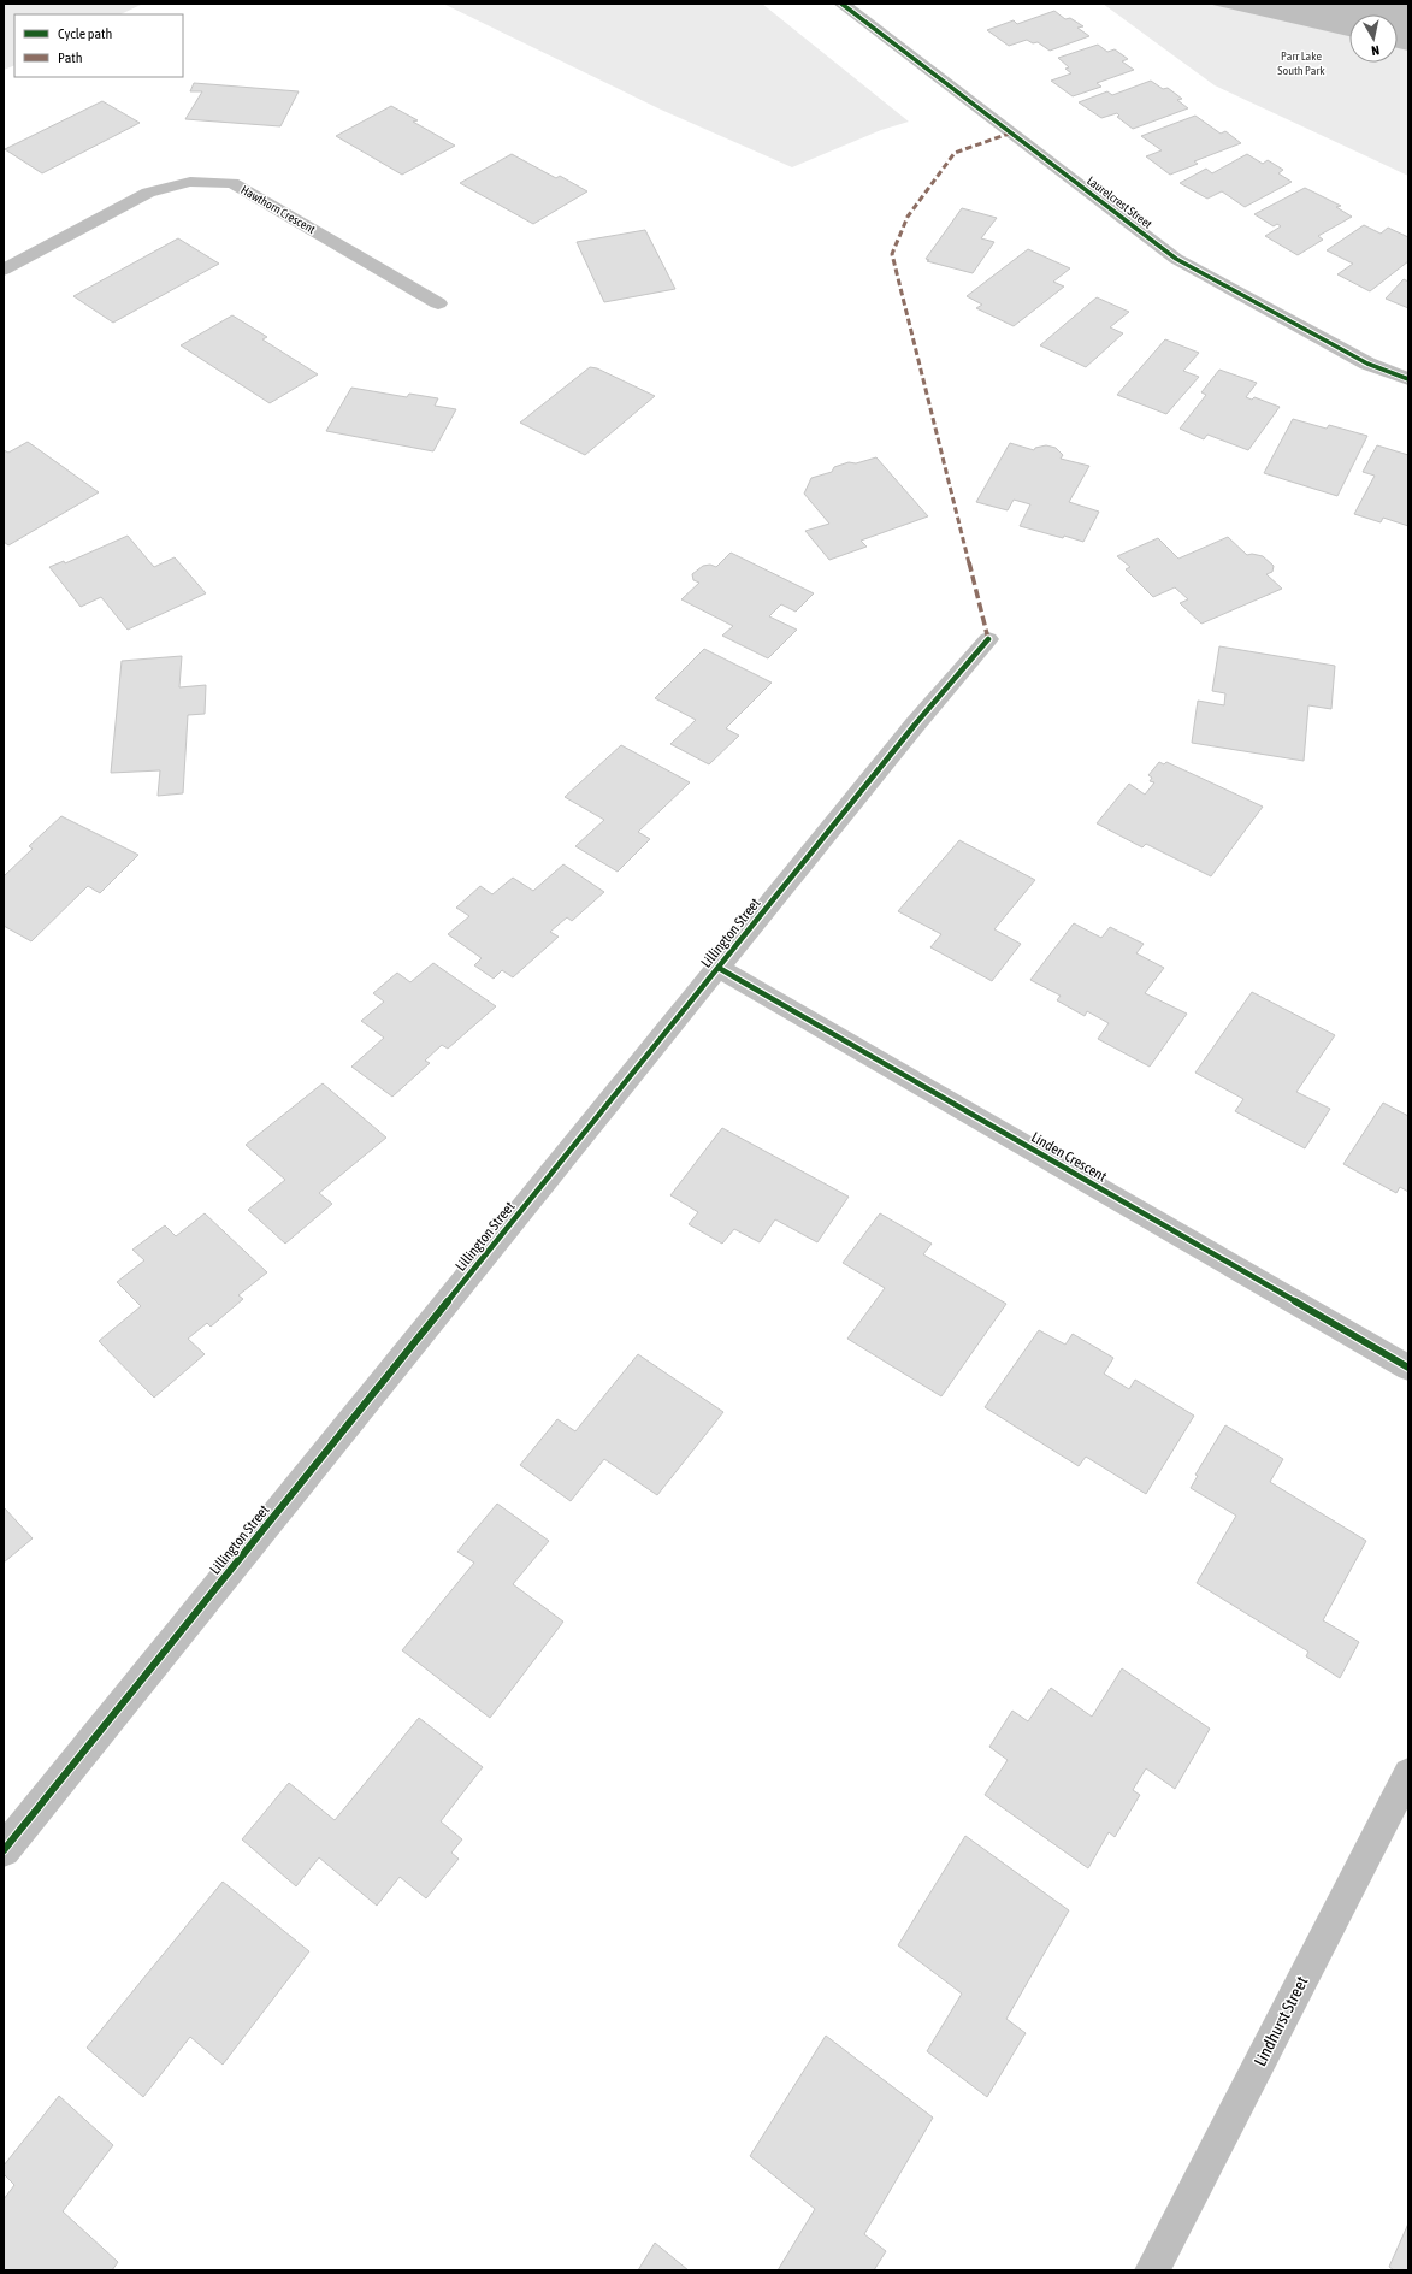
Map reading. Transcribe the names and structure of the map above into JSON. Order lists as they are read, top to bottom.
{
  "streets": {
    "street": [
      "Laurelcrest Street",
      "Hawthorn Crescent",
      "Lillington Street",
      "Linden Crescent",
      "Lindhurst Street"
    ]
  },
  "crossings": [
    ["Lillington Street", "Linden Crescent"]
  ],
  "parks": ["Parr Lake South Park"],
  "legend": ["Cycle path", "Path"],
  "north": "bottom"
}
